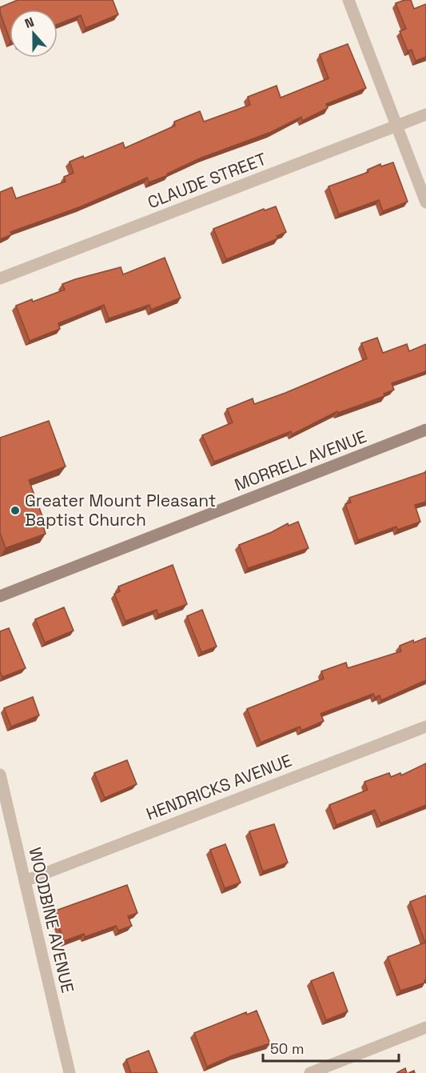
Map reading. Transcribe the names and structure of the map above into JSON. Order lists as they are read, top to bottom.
{
  "streets": {
    "street": [
      "CLAUDE STREET",
      "MORRELL AVENUE",
      "HENDRICKS AVENUE",
      "WOODBINE AVENUE"
    ]
  },
  "crossings": [
    ["HENDRICKS AVENUE", "WOODBINE AVENUE"]
  ],
  "places": ["Greater Mount Pleasant Baptist Church"],
  "scale_bar": "50 m",
  "north": "top"
}
